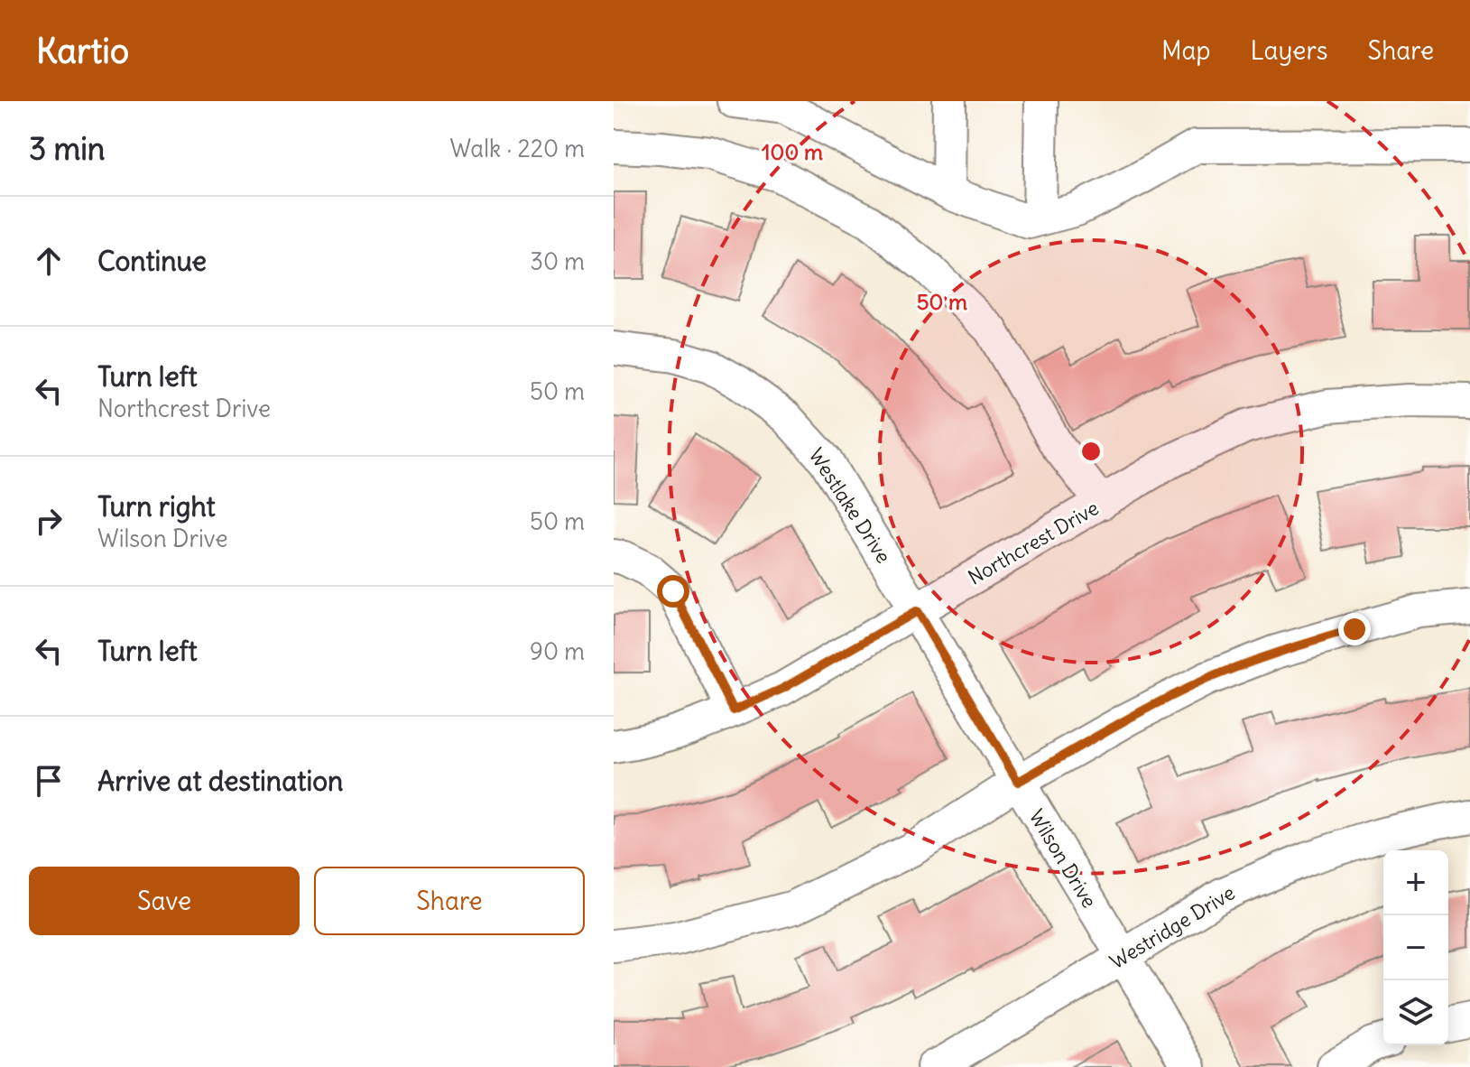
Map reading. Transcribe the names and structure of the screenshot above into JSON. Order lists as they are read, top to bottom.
{
  "streets": {
    "street": [
      "Westlake Drive",
      "Northcrest Drive",
      "Wilson Drive",
      "Westridge Drive"
    ]
  },
  "crossings": [
    ["Westlake Drive", "Northcrest Drive"],
    ["Westlake Drive", "Wilson Drive"],
    ["Northcrest Drive", "Wilson Drive"],
    ["Wilson Drive", "Westridge Drive"]
  ],
  "page": {
    "header": "Kartio",
    "nav": ["Map", "Layers", "Share"],
    "heading": ["3 min", "Walk · 220 m"],
    "list": [
      ["Continue", "30 m"],
      ["Turn left", "Northcrest Drive", "50 m"],
      ["Turn right", "Wilson Drive", "50 m"],
      ["Turn left", "90 m"],
      "Arrive at destination"
    ],
    "buttons": ["Save", "Share"],
    "map_buttons": ["+", "−"]
  },
  "rings": ["100 m", "50 m"]
}
